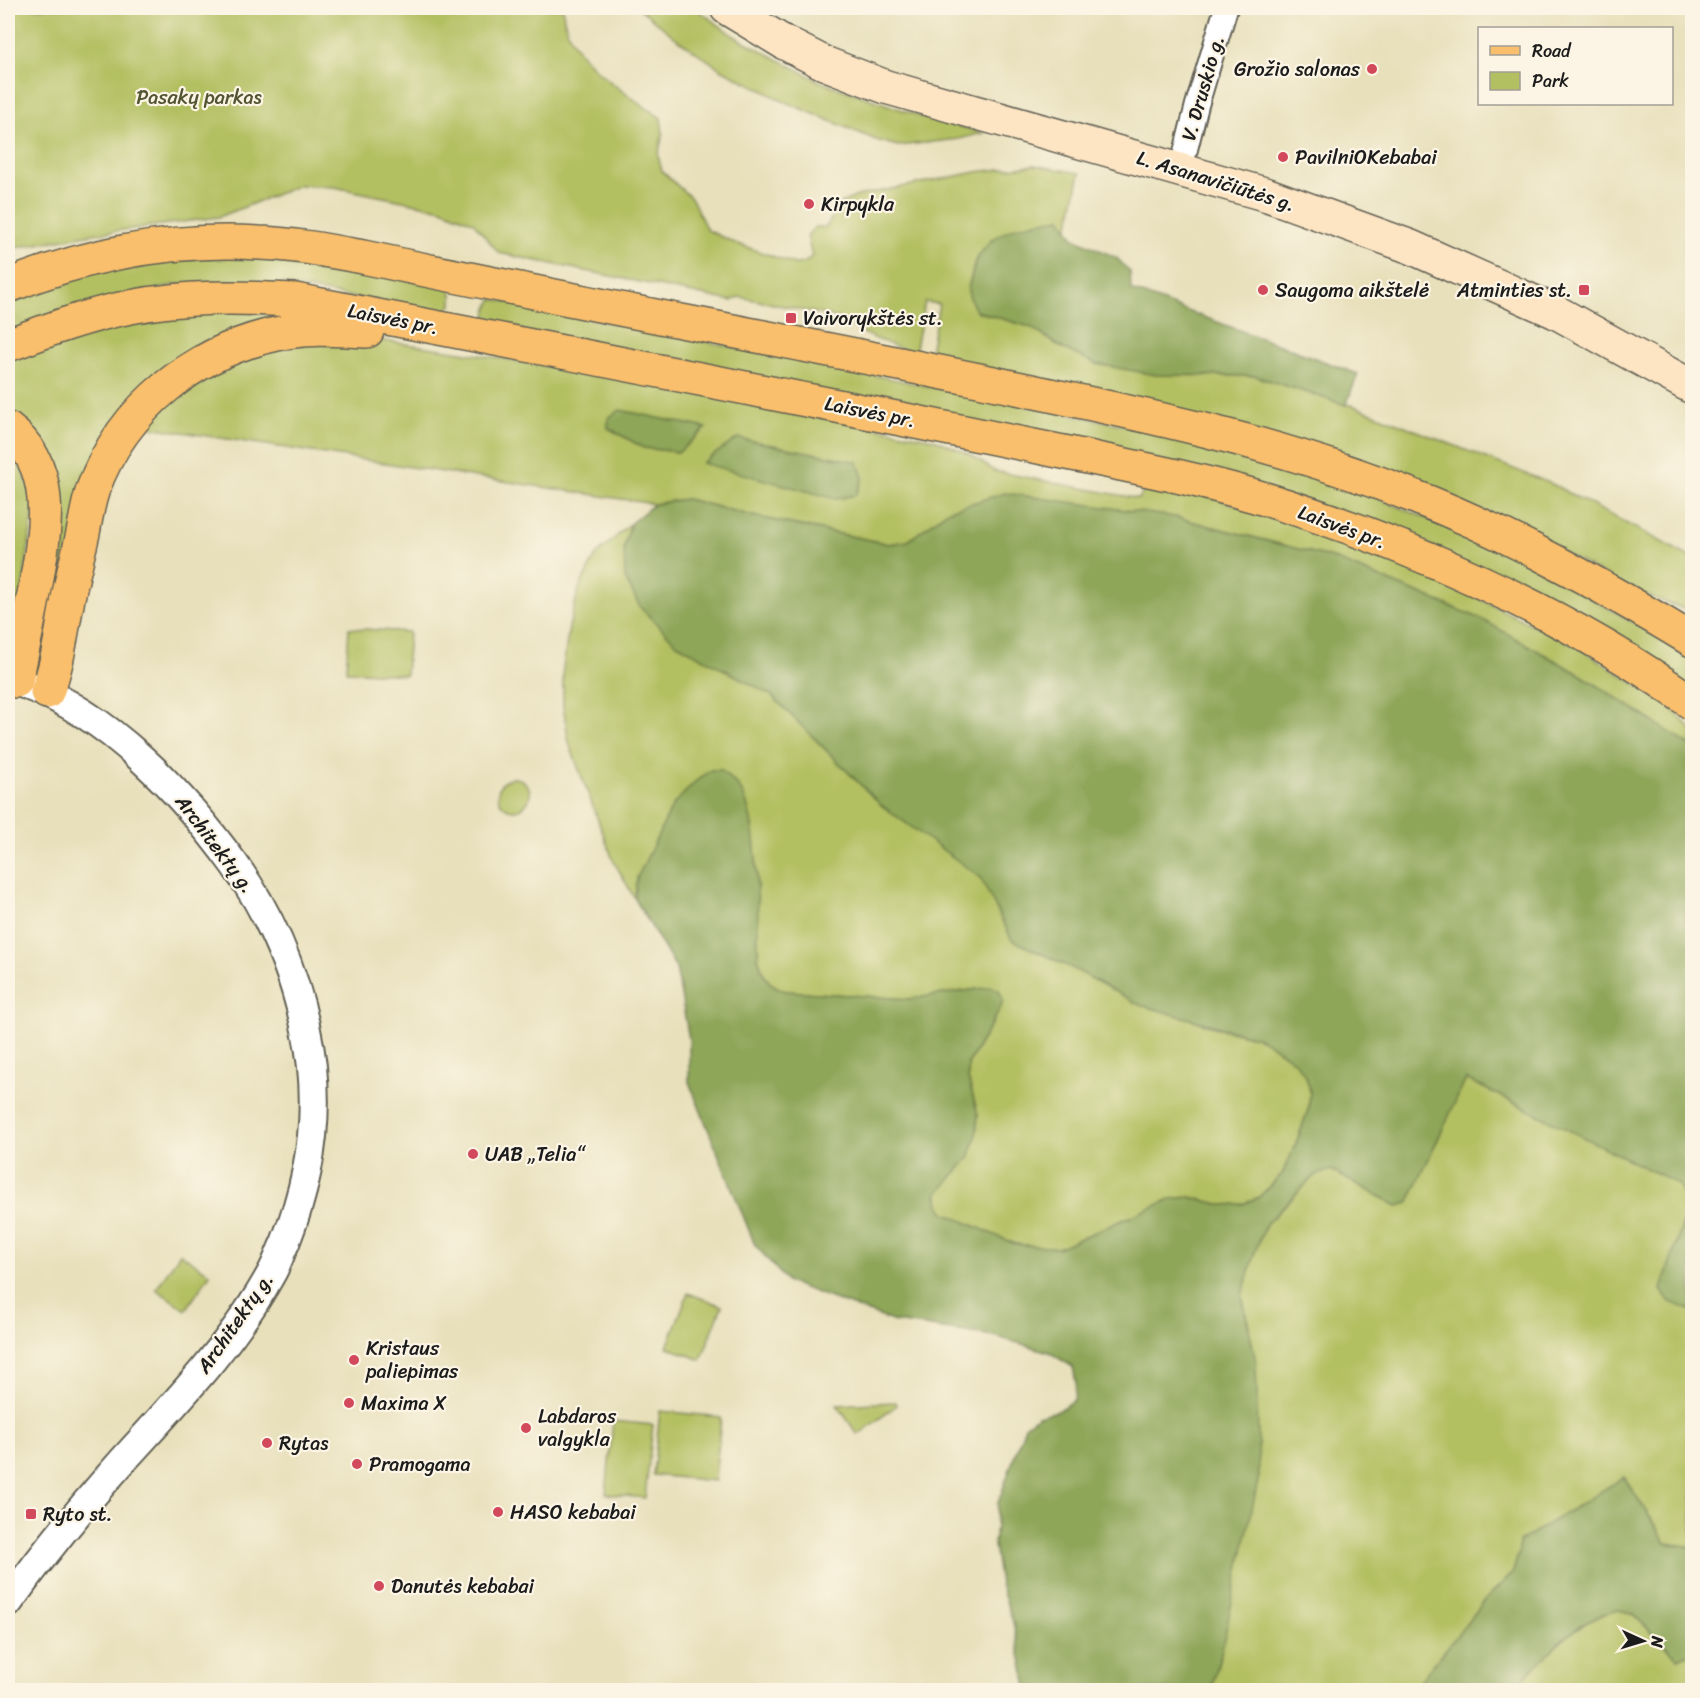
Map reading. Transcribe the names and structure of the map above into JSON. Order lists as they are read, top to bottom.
{
  "streets": {
    "main road": ["L. Asanavičiūtės g.", "Laisvės pr."],
    "street": ["V. Druskio g.", "Architektų g."]
  },
  "crossings": [
    ["V. Druskio g.", "L. Asanavičiūtės g."]
  ],
  "parks": ["Pasakų parkas"],
  "places": {
    "other": [
      "Grožio salonas",
      "PavilniOKebabai",
      "Kirpykla",
      "Saugoma aikštelė",
      "UAB „Telia“",
      "Kristaus paliepimas",
      "Maxima X",
      "Labdaros valgykla",
      "Rytas",
      "Pramogama",
      "HASO kebabai",
      "Danutės kebabai"
    ],
    "transit": ["Atminties st.", "Vaivorykštės st.", "Ryto st."]
  },
  "legend": ["Road", "Park"],
  "north": "right"
}
